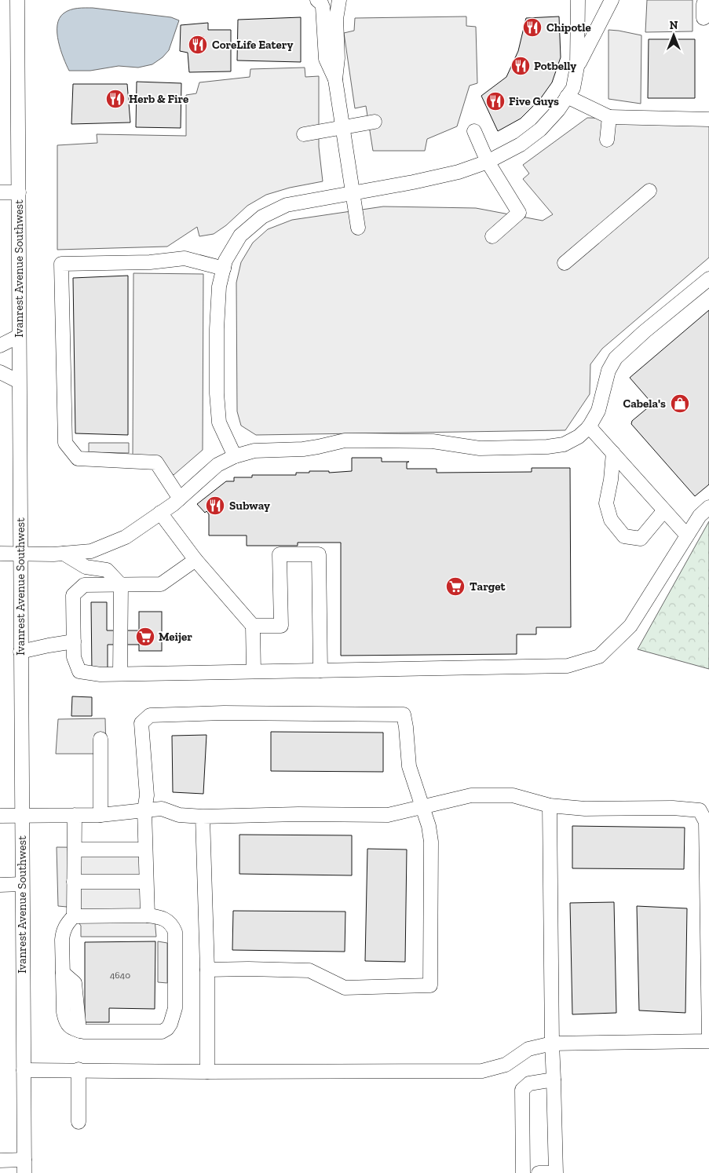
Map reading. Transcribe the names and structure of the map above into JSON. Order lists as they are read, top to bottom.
{
  "streets": {
    "street": ["Ivanrest Avenue Southwest"]
  },
  "places": {
    "restaurant": [
      "Chipotle",
      "CoreLife Eatery",
      "Potbelly",
      "Herb & Fire",
      "Five Guys",
      "Subway"
    ],
    "shop": ["Cabela's"],
    "supermarket": ["Target", "Meijer"]
  },
  "house_numbers": ["4640"],
  "north": "top"
}
